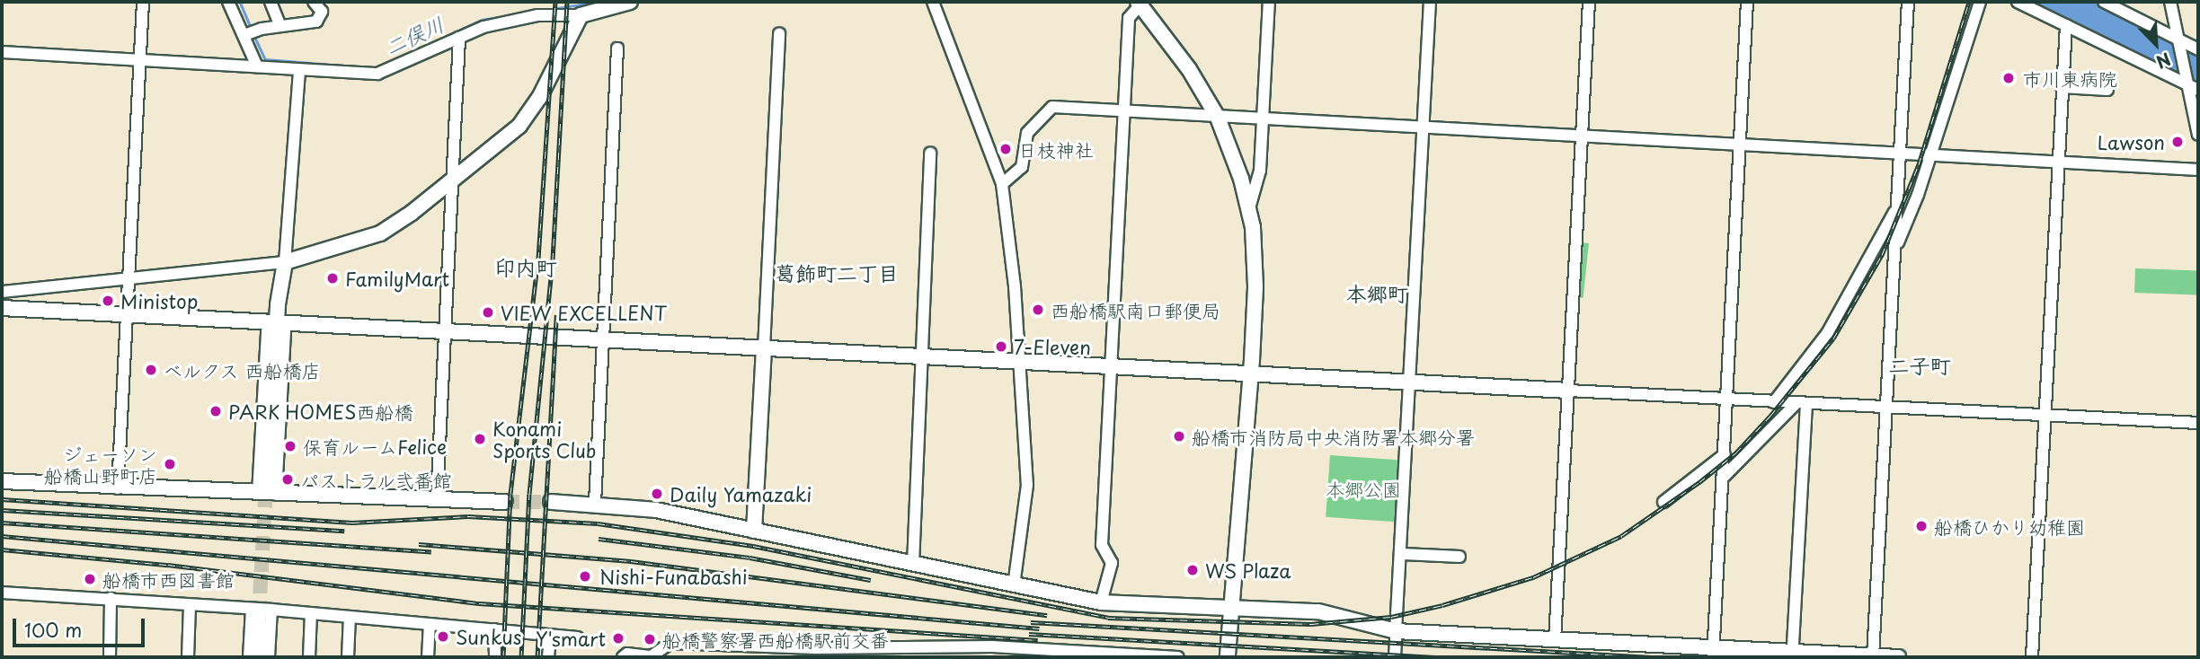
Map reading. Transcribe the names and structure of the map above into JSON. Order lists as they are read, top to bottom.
{
  "districts": [
    "印内町",
    "葛飾町二丁目",
    "本郷町",
    "二子町"
  ],
  "water": ["二俣川"],
  "parks": ["本郷公園"],
  "places": [
    "市川東病院",
    "Lawson",
    "日枝神社",
    "FamilyMart",
    "Ministop",
    "西船橋駅南口郵便局",
    "VIEW EXCELLENT",
    "7-Eleven",
    "ベルクス 西船橋店",
    "PARK HOMES西船橋",
    "船橋市消防局中央消防署本郷分署",
    "Konami Sports Club",
    "保育ルームFelice",
    "ジェーソン 船橋山野町店",
    "パストラル弐番館",
    "Daily Yamazaki",
    "船橋ひかり幼稚園",
    "WS Plaza",
    "Nishi-Funabashi",
    "船橋市西図書館",
    "Sunkus",
    "Y'smart",
    "船橋警察署西船橋駅前交番"
  ],
  "scale_bar": "100 m",
  "north": "bottom right"
}
